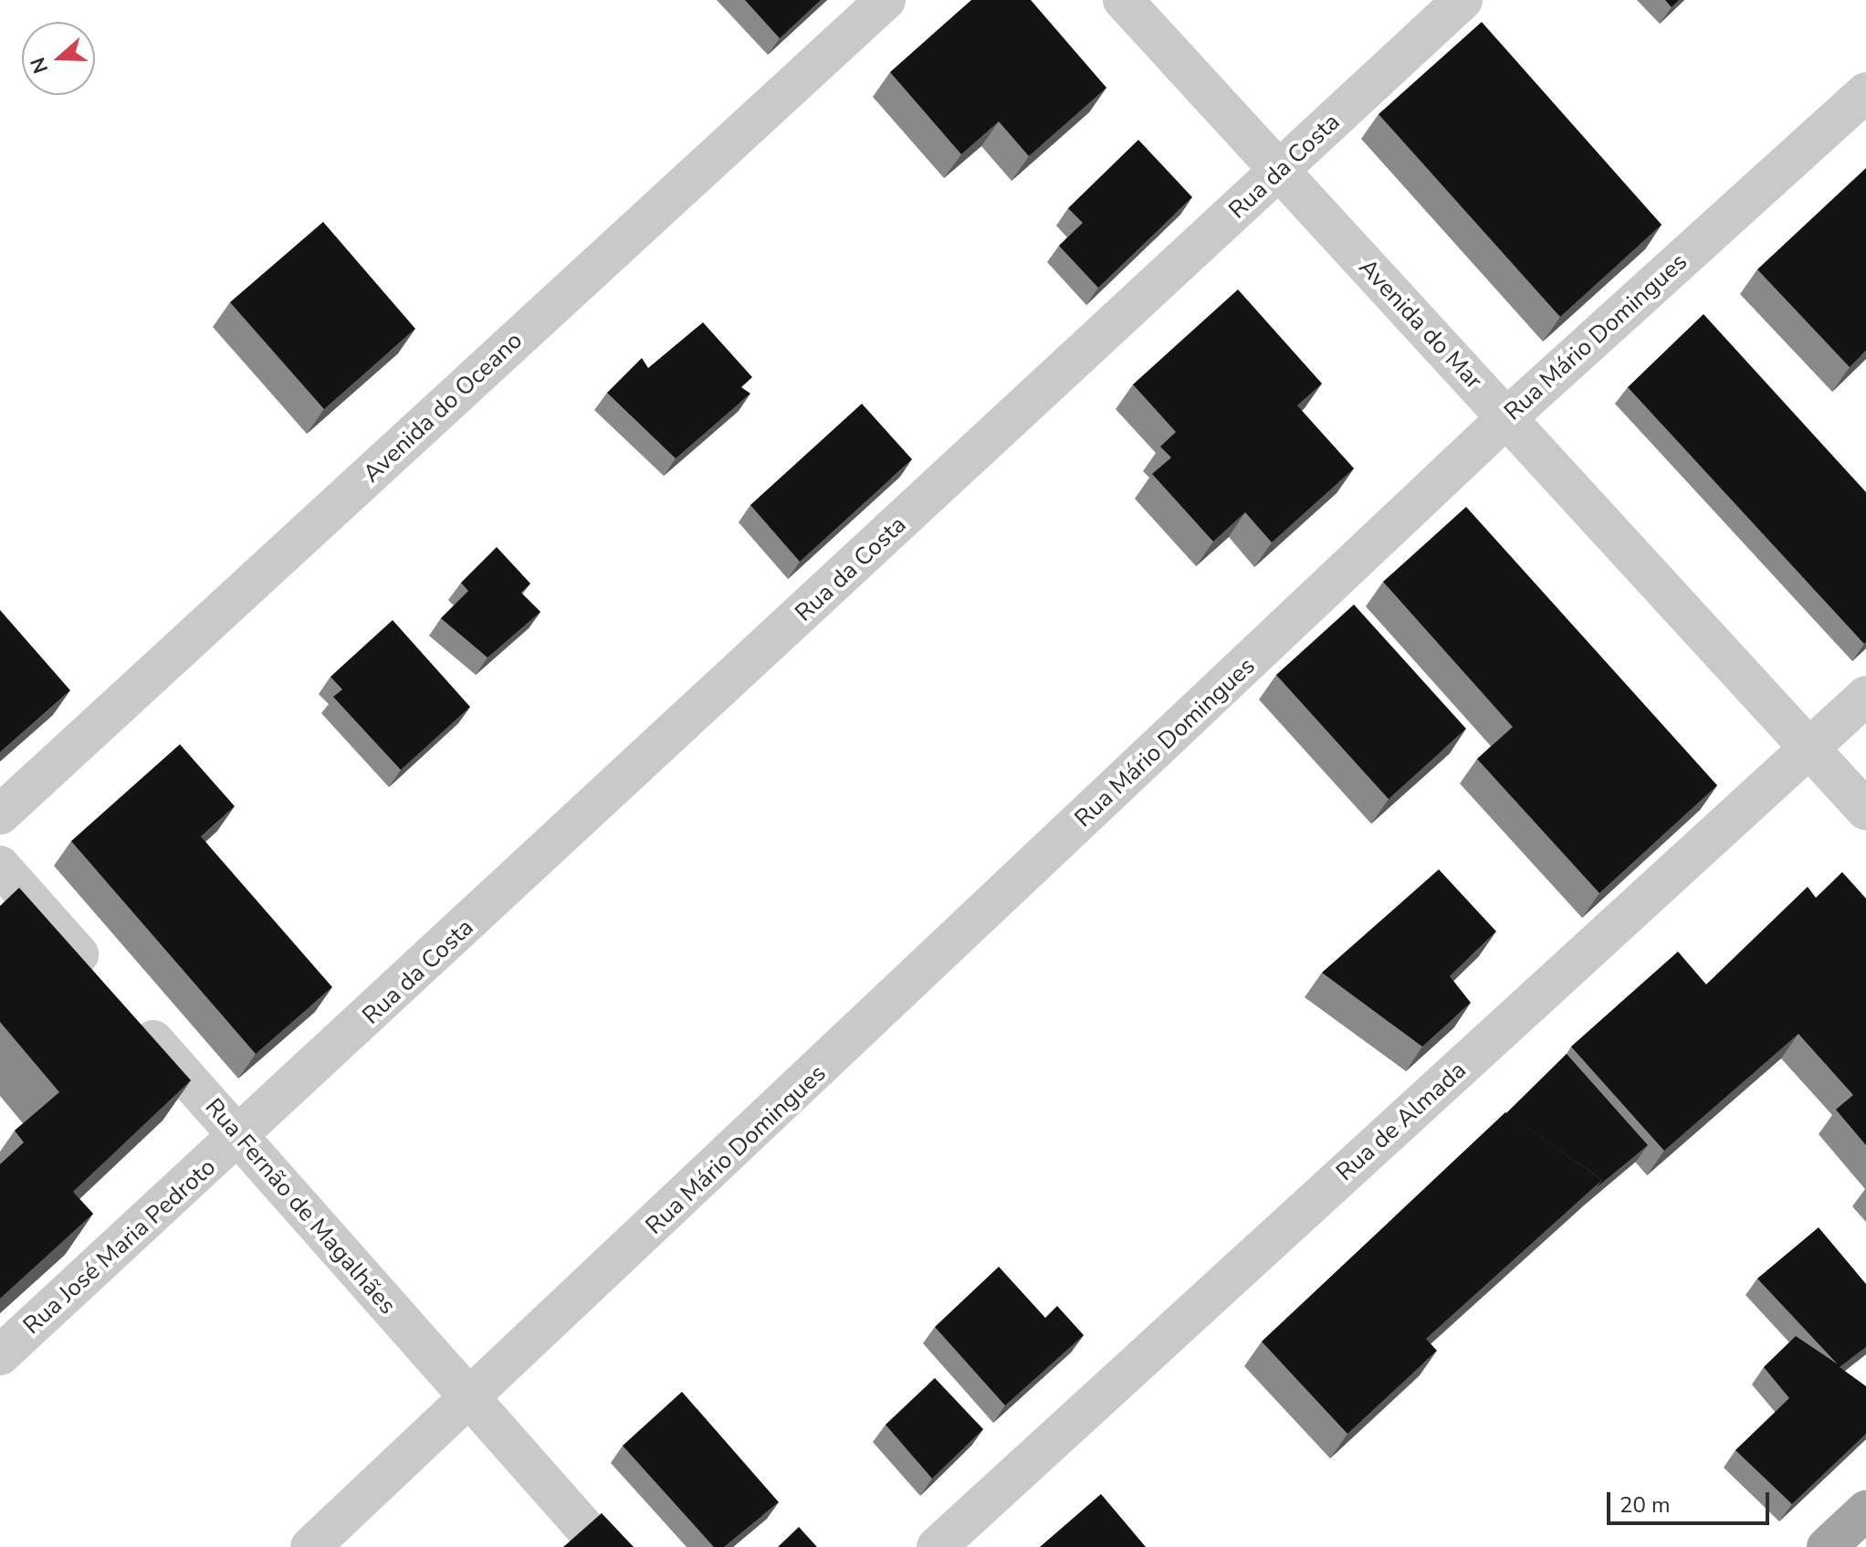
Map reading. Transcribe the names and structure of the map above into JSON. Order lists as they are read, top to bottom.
{
  "streets": {
    "street": [
      "Rua da Costa",
      "Avenida do Mar",
      "Rua Mário Domingues",
      "Avenida do Oceano",
      "Rua de Almada",
      "Rua Fernão de Magalhães",
      "Rua José Maria Pedroto"
    ]
  },
  "crossings": [
    ["Rua da Costa", "Avenida do Mar"],
    ["Rua da Costa", "Rua Fernão de Magalhães"],
    ["Rua da Costa", "Rua José Maria Pedroto"],
    ["Avenida do Mar", "Rua Mário Domingues"],
    ["Avenida do Mar", "Rua de Almada"],
    ["Rua Mário Domingues", "Rua Fernão de Magalhães"],
    ["Rua Fernão de Magalhães", "Rua José Maria Pedroto"]
  ],
  "scale_bar": "20 m",
  "north": "left"
}
